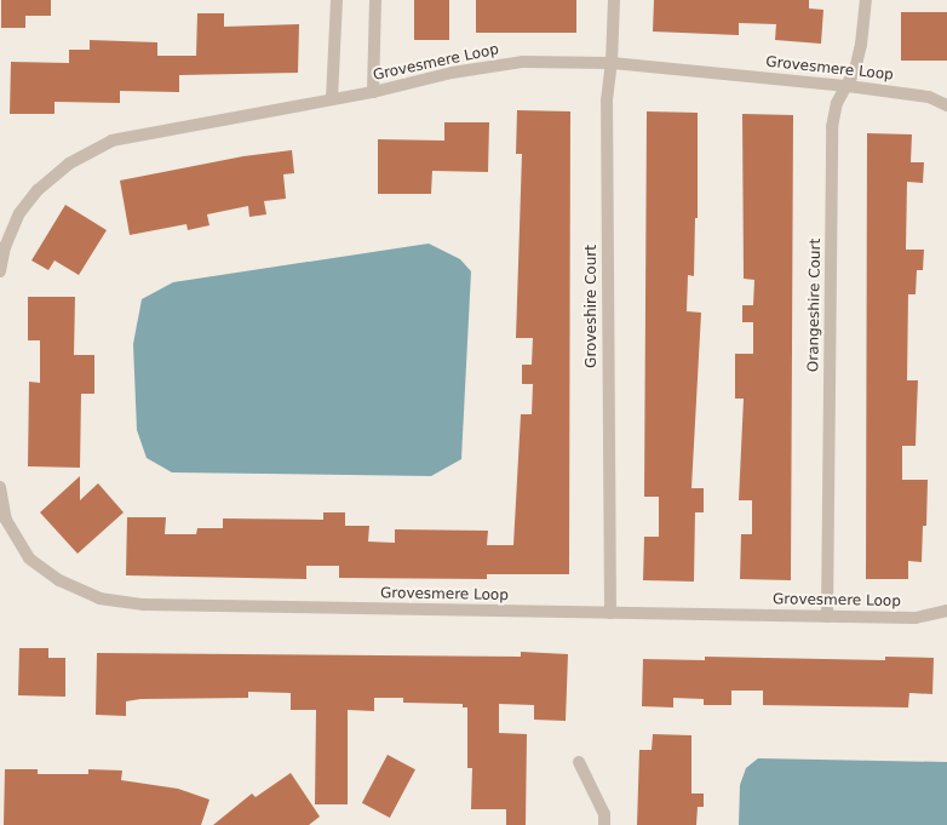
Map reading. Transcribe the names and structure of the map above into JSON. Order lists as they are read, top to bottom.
{
  "streets": {
    "street": ["Grovesmere Loop", "Orangeshire Court", "Groveshire Court"]
  },
  "crossings": [
    ["Grovesmere Loop", "Orangeshire Court"],
    ["Grovesmere Loop", "Groveshire Court"]
  ]
}
